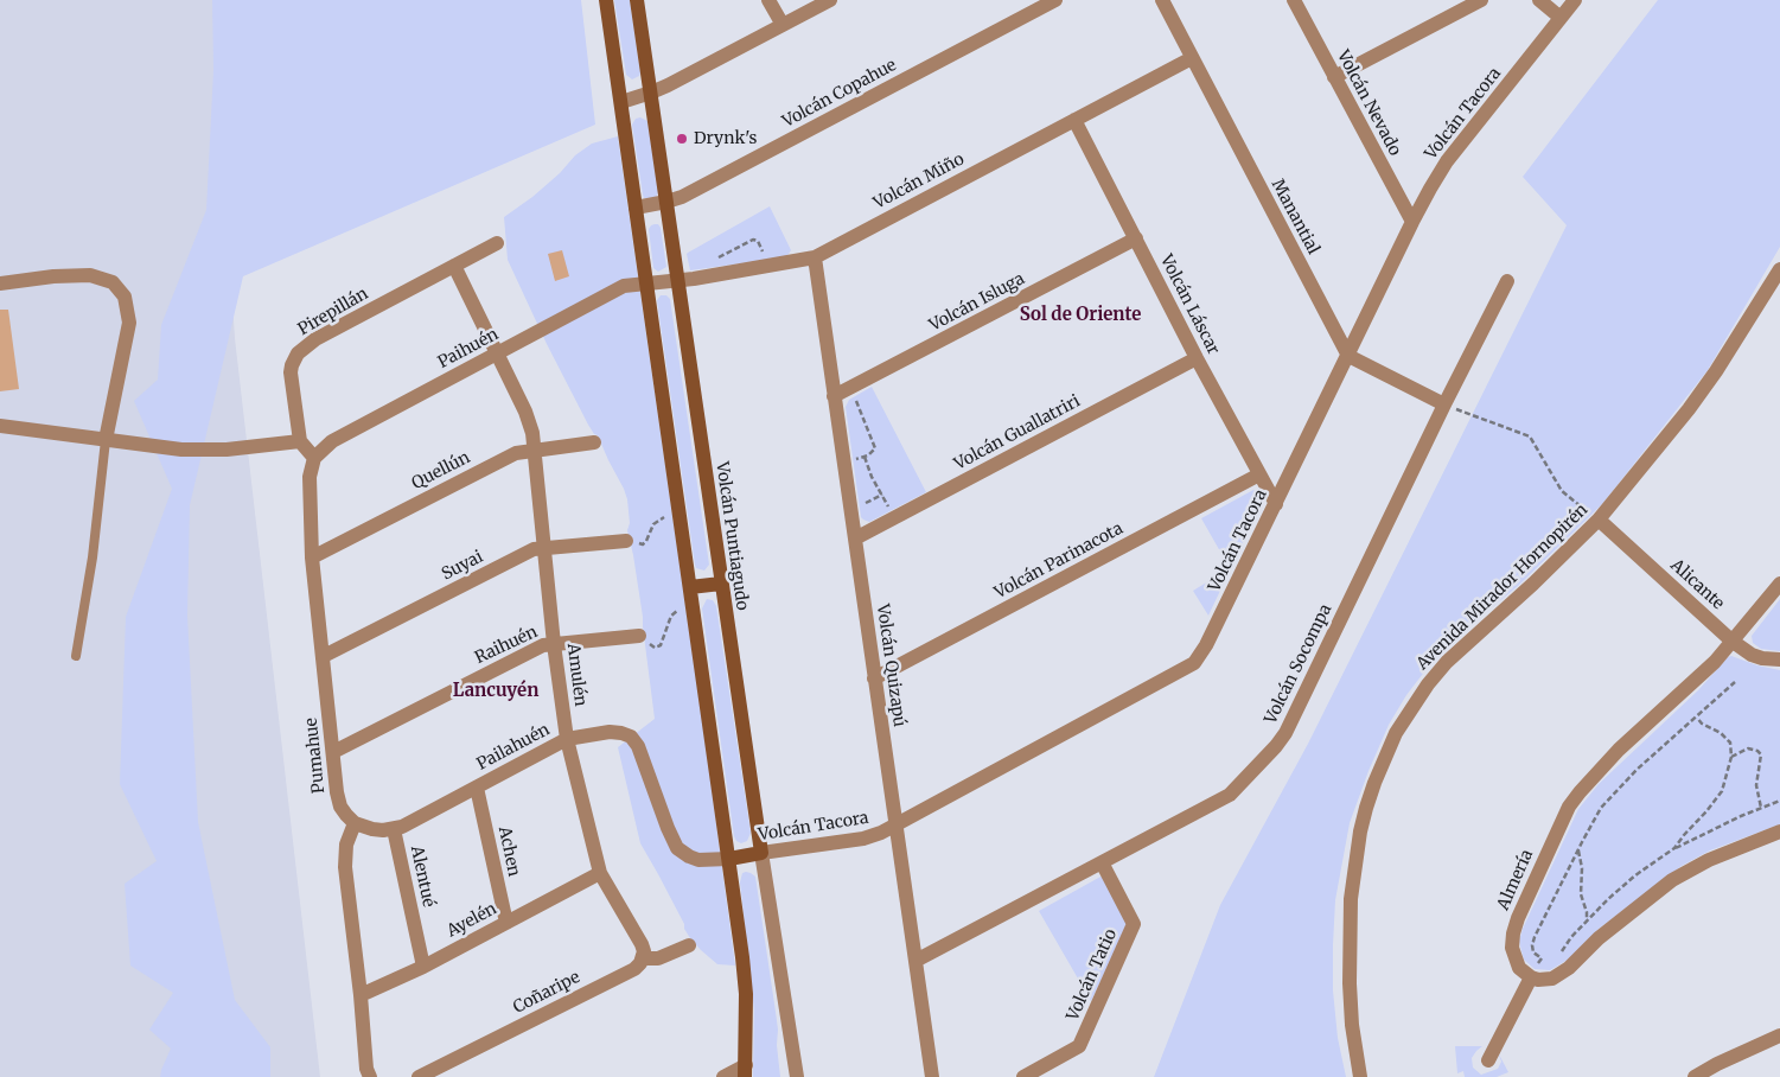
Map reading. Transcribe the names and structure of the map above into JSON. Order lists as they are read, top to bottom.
{
  "streets": {
    "main road": ["Volcán Tacora", "Volcán Puntiagudo"],
    "street": [
      "Volcán Copahue",
      "Volcán Nevado",
      "Volcán Miño",
      "Manantial",
      "Volcán Isluga",
      "Volcán Láscar",
      "Pirepillán",
      "Paihuén",
      "Volcán Guallatriri",
      "Quellún",
      "Volcán Parinacota",
      "Suyai",
      "Alicante",
      "Avenida Mirador Hornopirén",
      "Raihuén",
      "Volcán Socompa",
      "Volcán Quizapú",
      "Amulén",
      "Pailahuén",
      "Pumahue",
      "Achen",
      "Alentué",
      "Almería",
      "Ayelén",
      "Volcán Tatio",
      "Coñaripe"
    ]
  },
  "crossings": [
    ["Volcán Copahue", "Volcán Puntiagudo"],
    ["Volcán Nevado", "Volcán Tacora"],
    ["Volcán Tacora", "Manantial"],
    ["Volcán Tacora", "Volcán Láscar"],
    ["Volcán Tacora", "Volcán Puntiagudo"],
    ["Volcán Tacora", "Volcán Quizapú"],
    ["Volcán Tacora", "Pailahuén"],
    ["Volcán Miño", "Manantial"],
    ["Volcán Miño", "Volcán Láscar"],
    ["Volcán Miño", "Paihuén"],
    ["Volcán Miño", "Volcán Puntiagudo"],
    ["Volcán Miño", "Volcán Quizapú"],
    ["Volcán Isluga", "Volcán Láscar"],
    ["Volcán Isluga", "Volcán Quizapú"],
    ["Volcán Láscar", "Volcán Guallatriri"],
    ["Volcán Láscar", "Volcán Parinacota"],
    ["Paihuén", "Amulén"],
    ["Paihuén", "Pumahue"],
    ["Volcán Guallatriri", "Volcán Quizapú"],
    ["Quellún", "Amulén"],
    ["Quellún", "Pumahue"],
    ["Volcán Parinacota", "Volcán Quizapú"],
    ["Suyai", "Amulén"],
    ["Suyai", "Pumahue"],
    ["Alicante", "Avenida Mirador Hornopirén"],
    ["Alicante", "Almería"],
    ["Raihuén", "Amulén"],
    ["Raihuén", "Pumahue"],
    ["Volcán Socompa", "Volcán Quizapú"],
    ["Volcán Socompa", "Volcán Tatio"],
    ["Amulén", "Pailahuén"],
    ["Amulén", "Ayelén"],
    ["Amulén", "Coñaripe"],
    ["Pailahuén", "Pumahue"],
    ["Pailahuén", "Achen"],
    ["Pailahuén", "Alentué"],
    ["Achen", "Ayelén"],
    ["Alentué", "Ayelén"]
  ],
  "districts": ["Sol de Oriente", "Lancuyén"],
  "places": ["Drynk's"]
}
